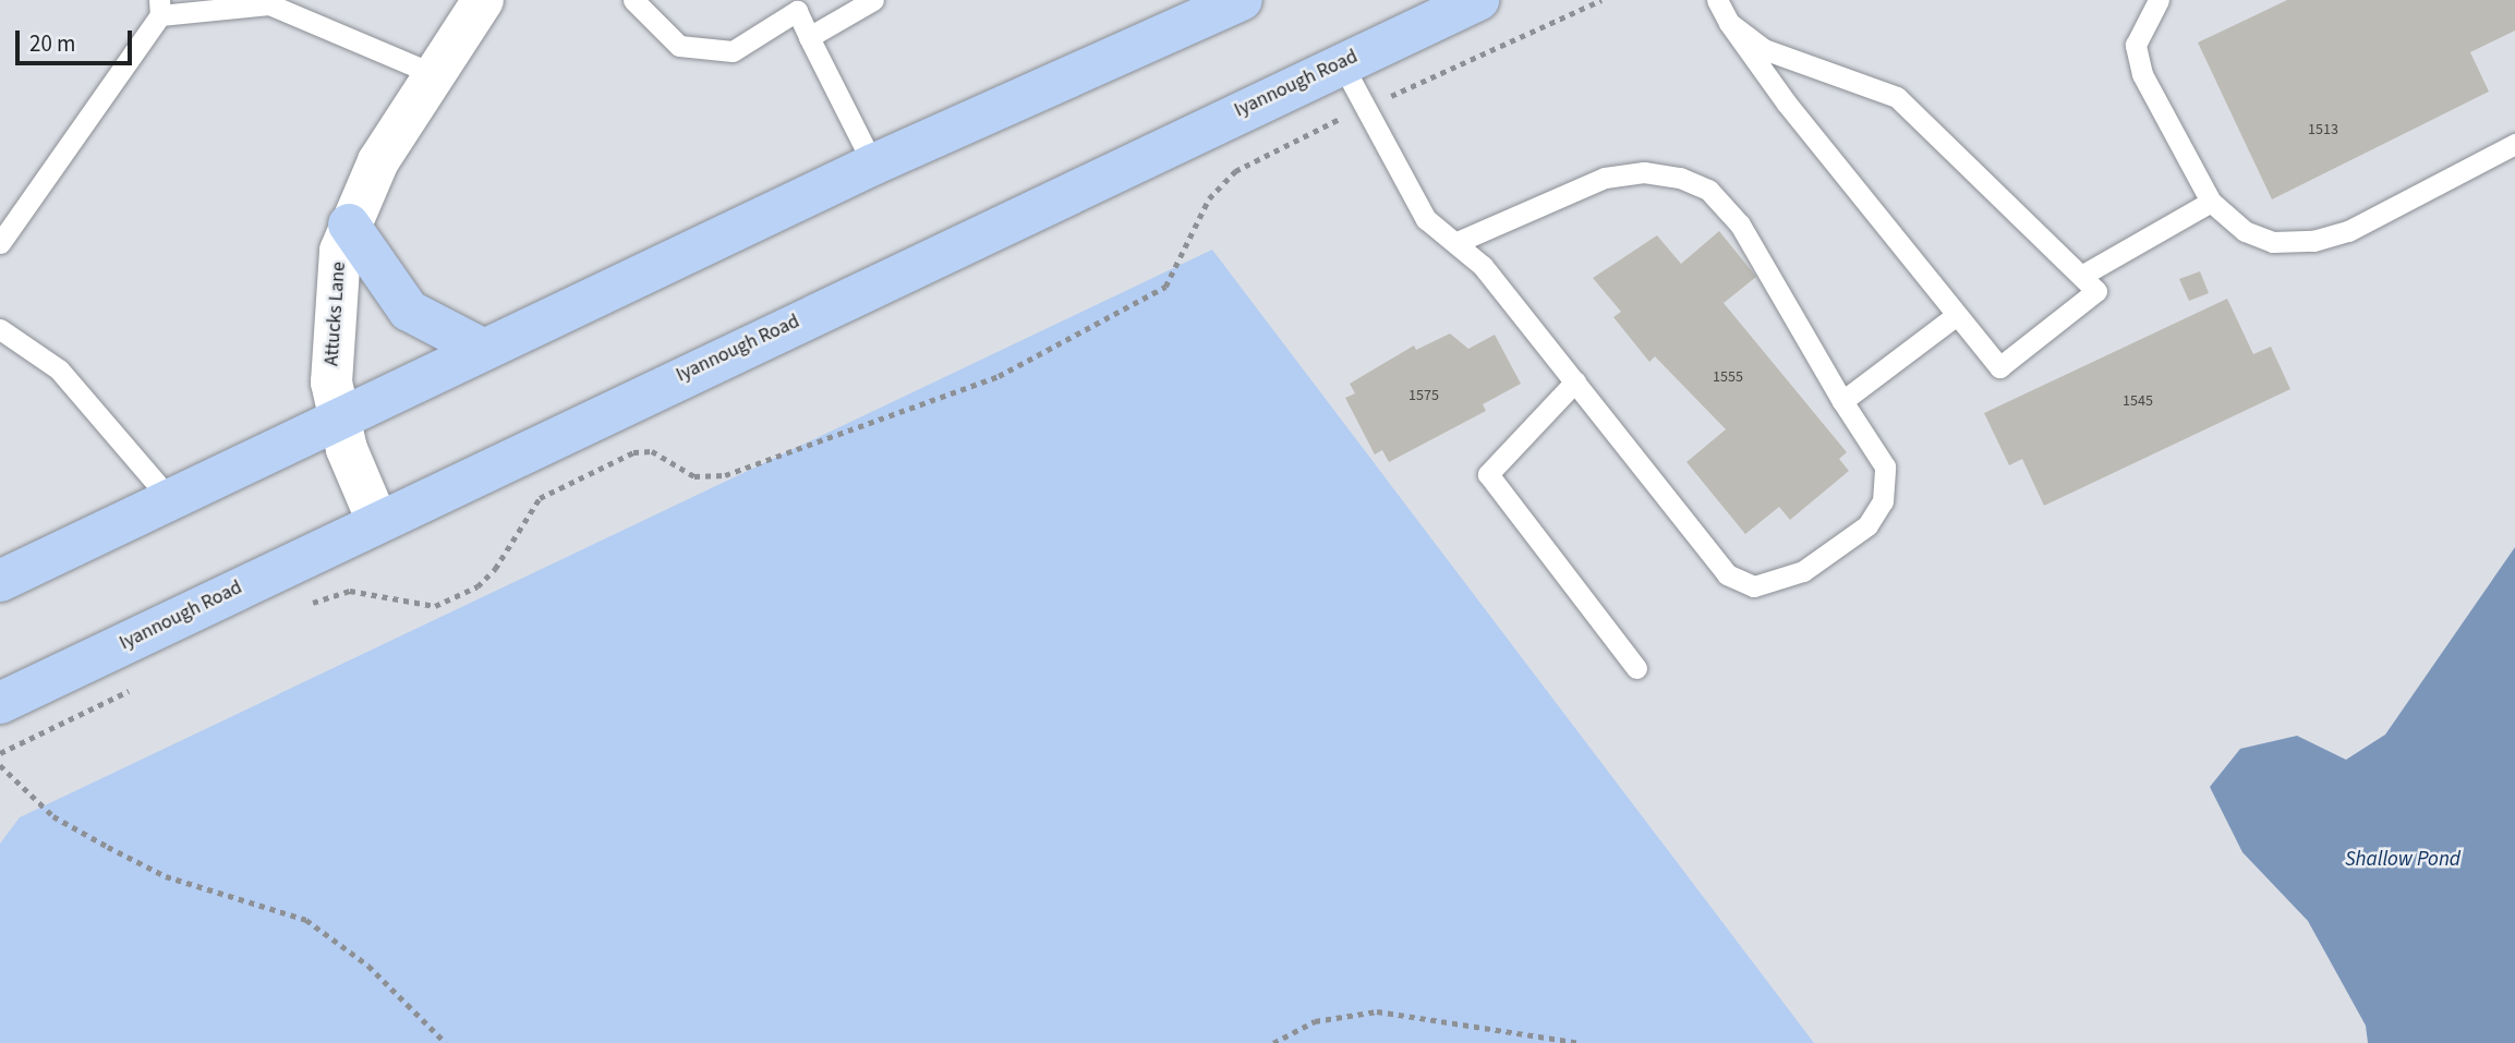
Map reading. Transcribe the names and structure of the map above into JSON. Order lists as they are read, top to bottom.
{
  "streets": {
    "main road": ["Iyannough Road"],
    "street": ["Attucks Lane"]
  },
  "crossings": [
    ["Iyannough Road", "Attucks Lane"]
  ],
  "water": ["Shallow Pond"],
  "house_numbers": [
    "1513",
    "1555",
    "1575",
    "1545"
  ],
  "scale_bar": "20 m"
}
